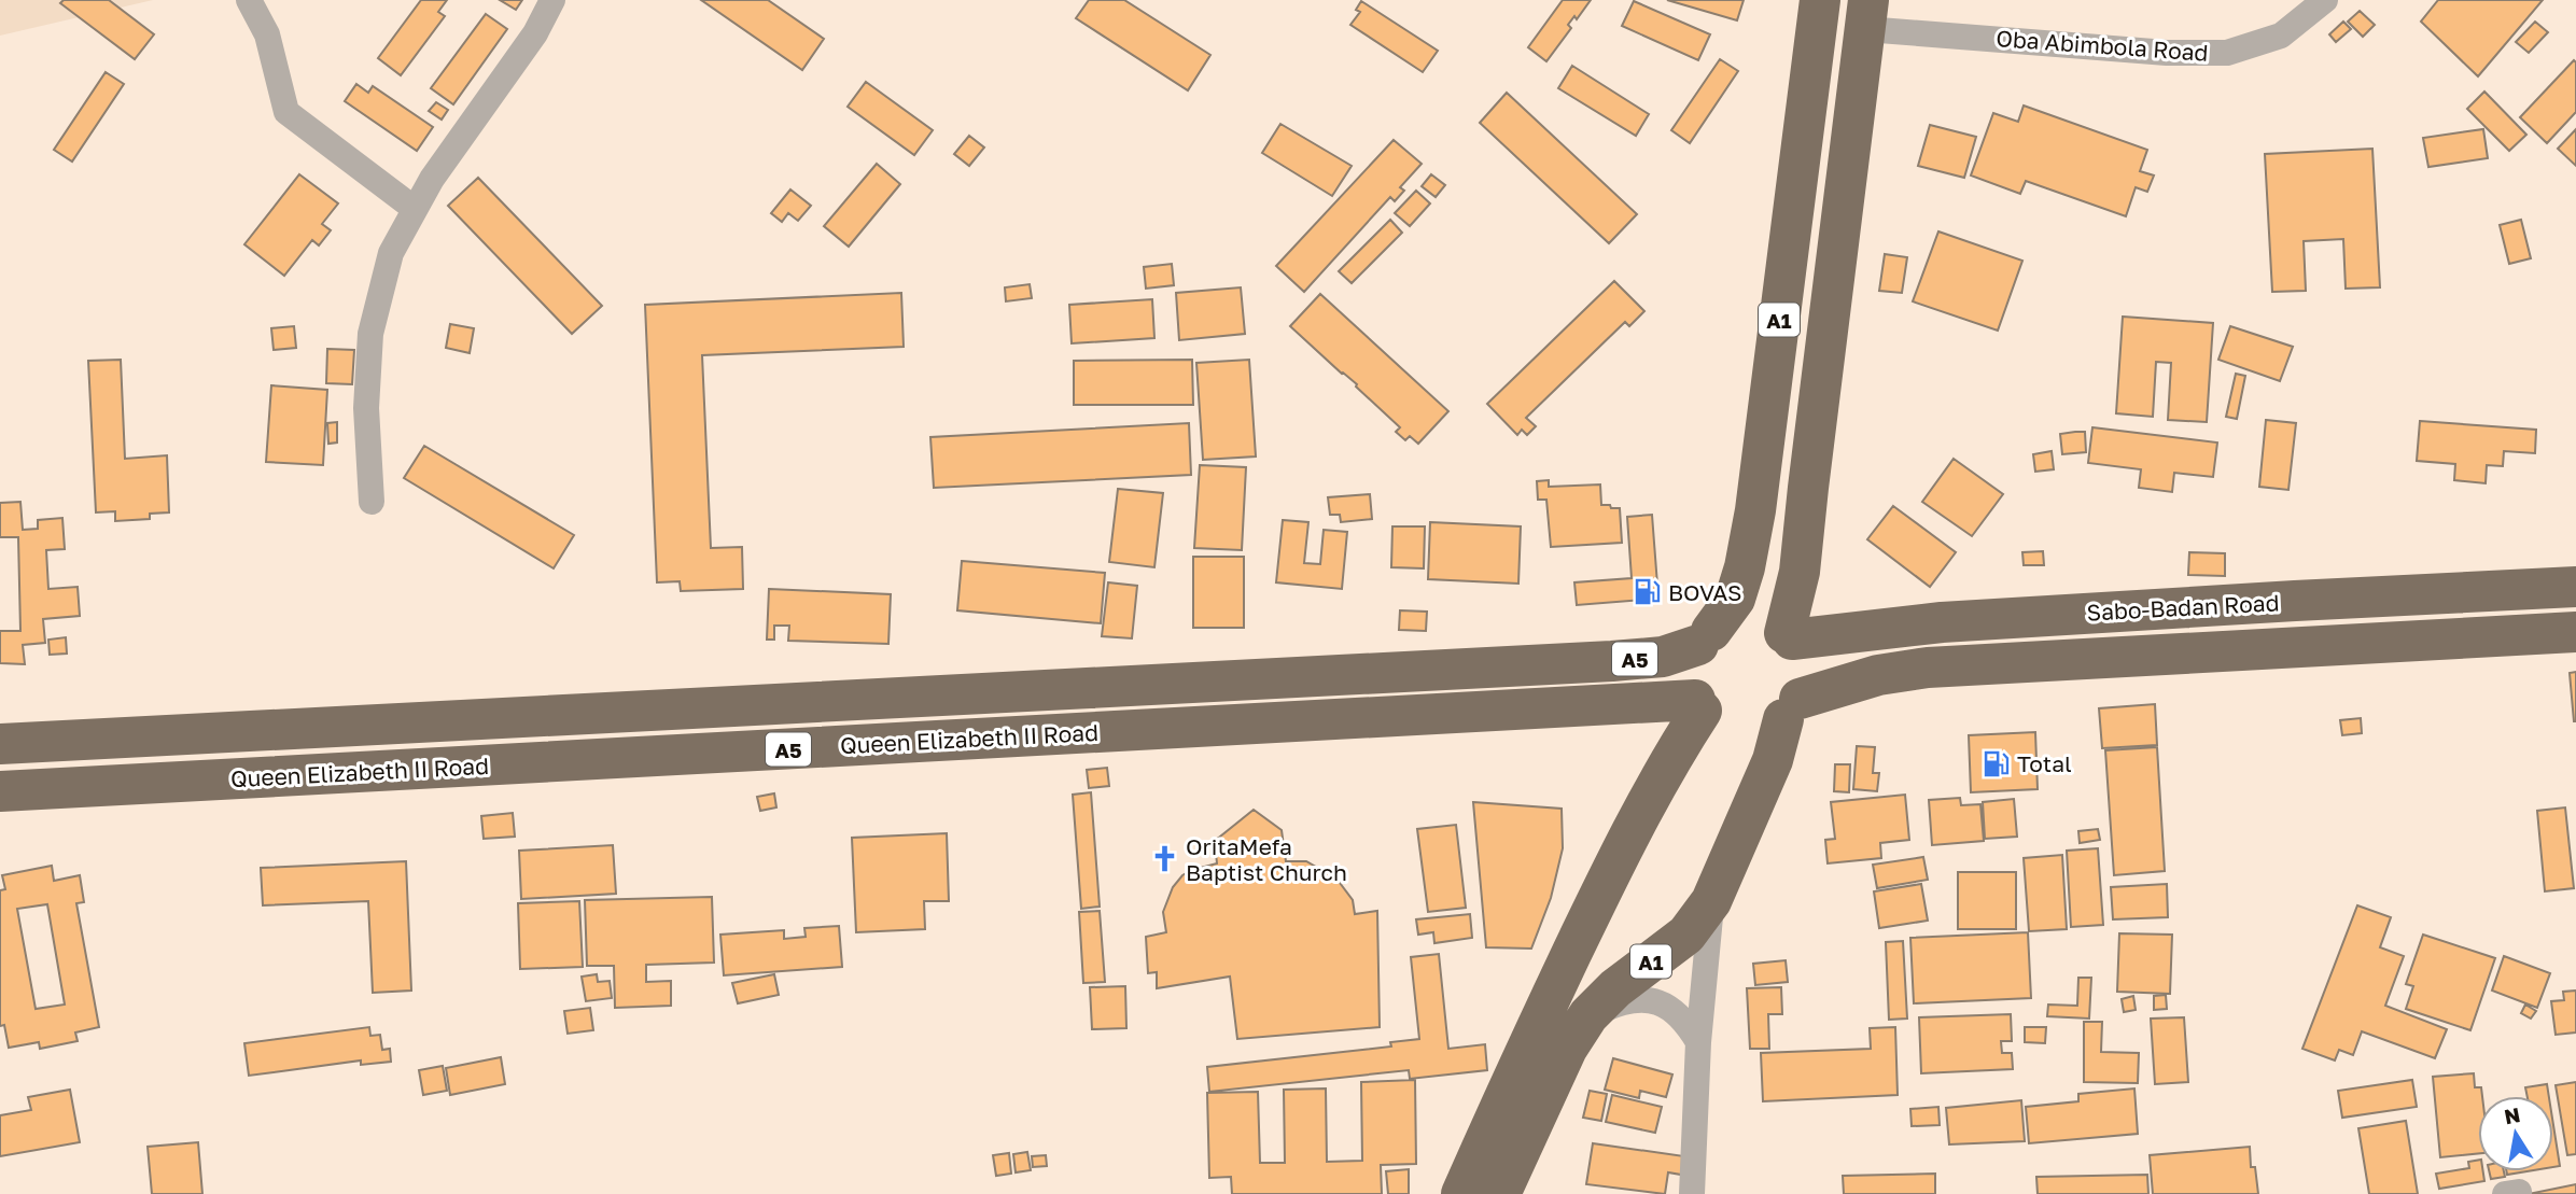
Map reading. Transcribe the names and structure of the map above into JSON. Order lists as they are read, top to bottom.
{
  "streets": {
    "highway": [
      "A1",
      "Sabo-Badan Road",
      "A5",
      "Queen Elizabeth II Road"
    ],
    "street": ["Oba Abimbola Road"]
  },
  "crossings": [
    ["Oba Abimbola Road", "A1"],
    ["A1", "Sabo-Badan Road"],
    ["A1", "Queen Elizabeth II Road"],
    ["Sabo-Badan Road", "Queen Elizabeth II Road"]
  ],
  "places": {
    "fuel station": ["BOVAS", "Total"],
    "church": ["OritaMefa Baptist Church"]
  },
  "north": "top"
}
